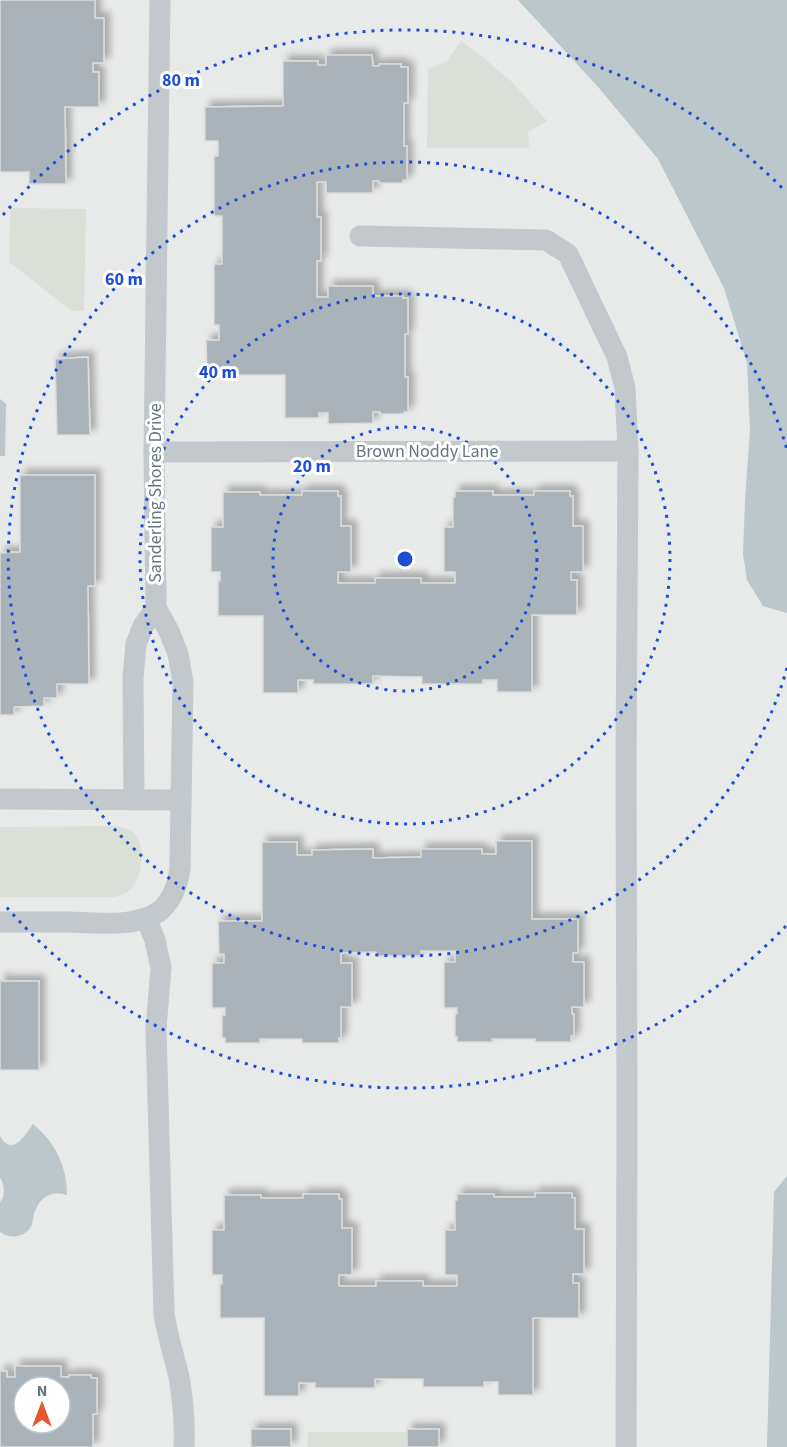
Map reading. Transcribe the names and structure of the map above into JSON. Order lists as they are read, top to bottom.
{
  "streets": {
    "lane": ["Brown Noddy Lane", "Sanderling Shores Drive"]
  },
  "crossings": [
    ["Brown Noddy Lane", "Sanderling Shores Drive"]
  ],
  "north": "top",
  "rings": [
    "80 m",
    "60 m",
    "40 m",
    "20 m"
  ]
}
